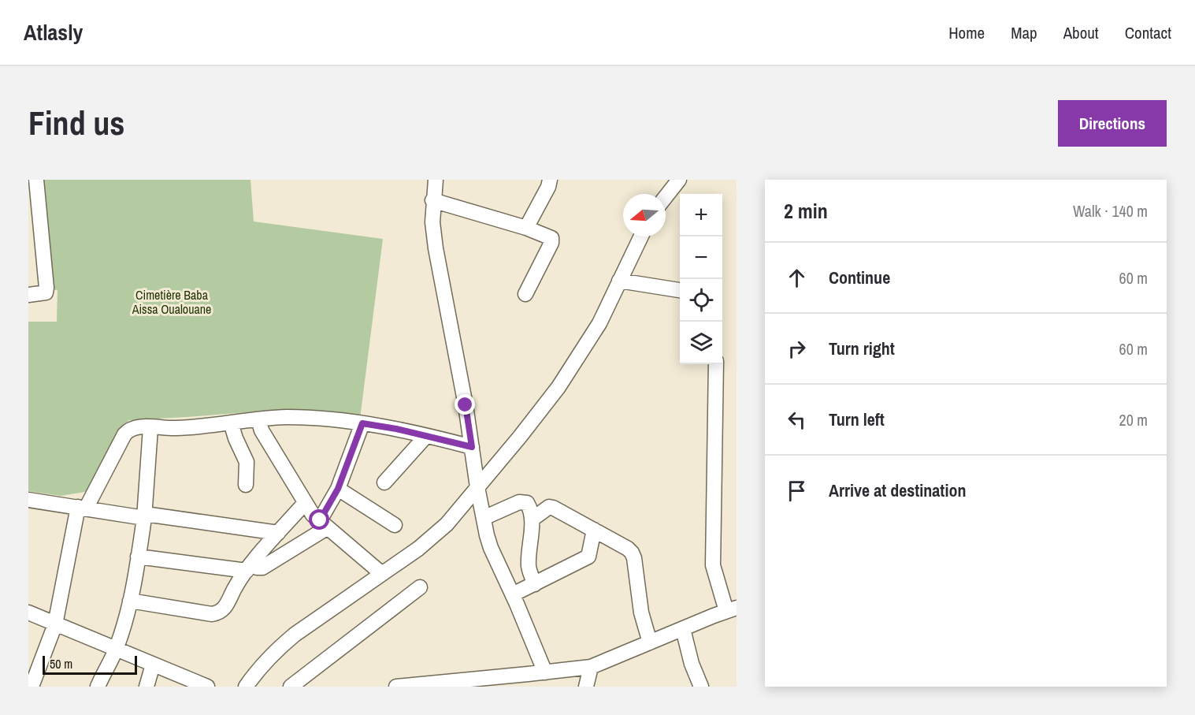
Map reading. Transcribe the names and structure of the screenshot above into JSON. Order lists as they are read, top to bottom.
{
  "parks": ["Cimetière Baba Aissa Oualouane"],
  "scale_bar": "50 m",
  "north": "left",
  "page": {
    "header": "Atlasly",
    "nav": [
      "Home",
      "Map",
      "About",
      "Contact"
    ],
    "buttons": "Directions",
    "title": "Find us",
    "heading": ["2 min", "Walk · 140 m"],
    "map_buttons": ["+", "−"],
    "list": [
      ["Continue", "60 m"],
      ["Turn right", "60 m"],
      ["Turn left", "20 m"],
      "Arrive at destination"
    ],
    "scale": "50 m"
  }
}
